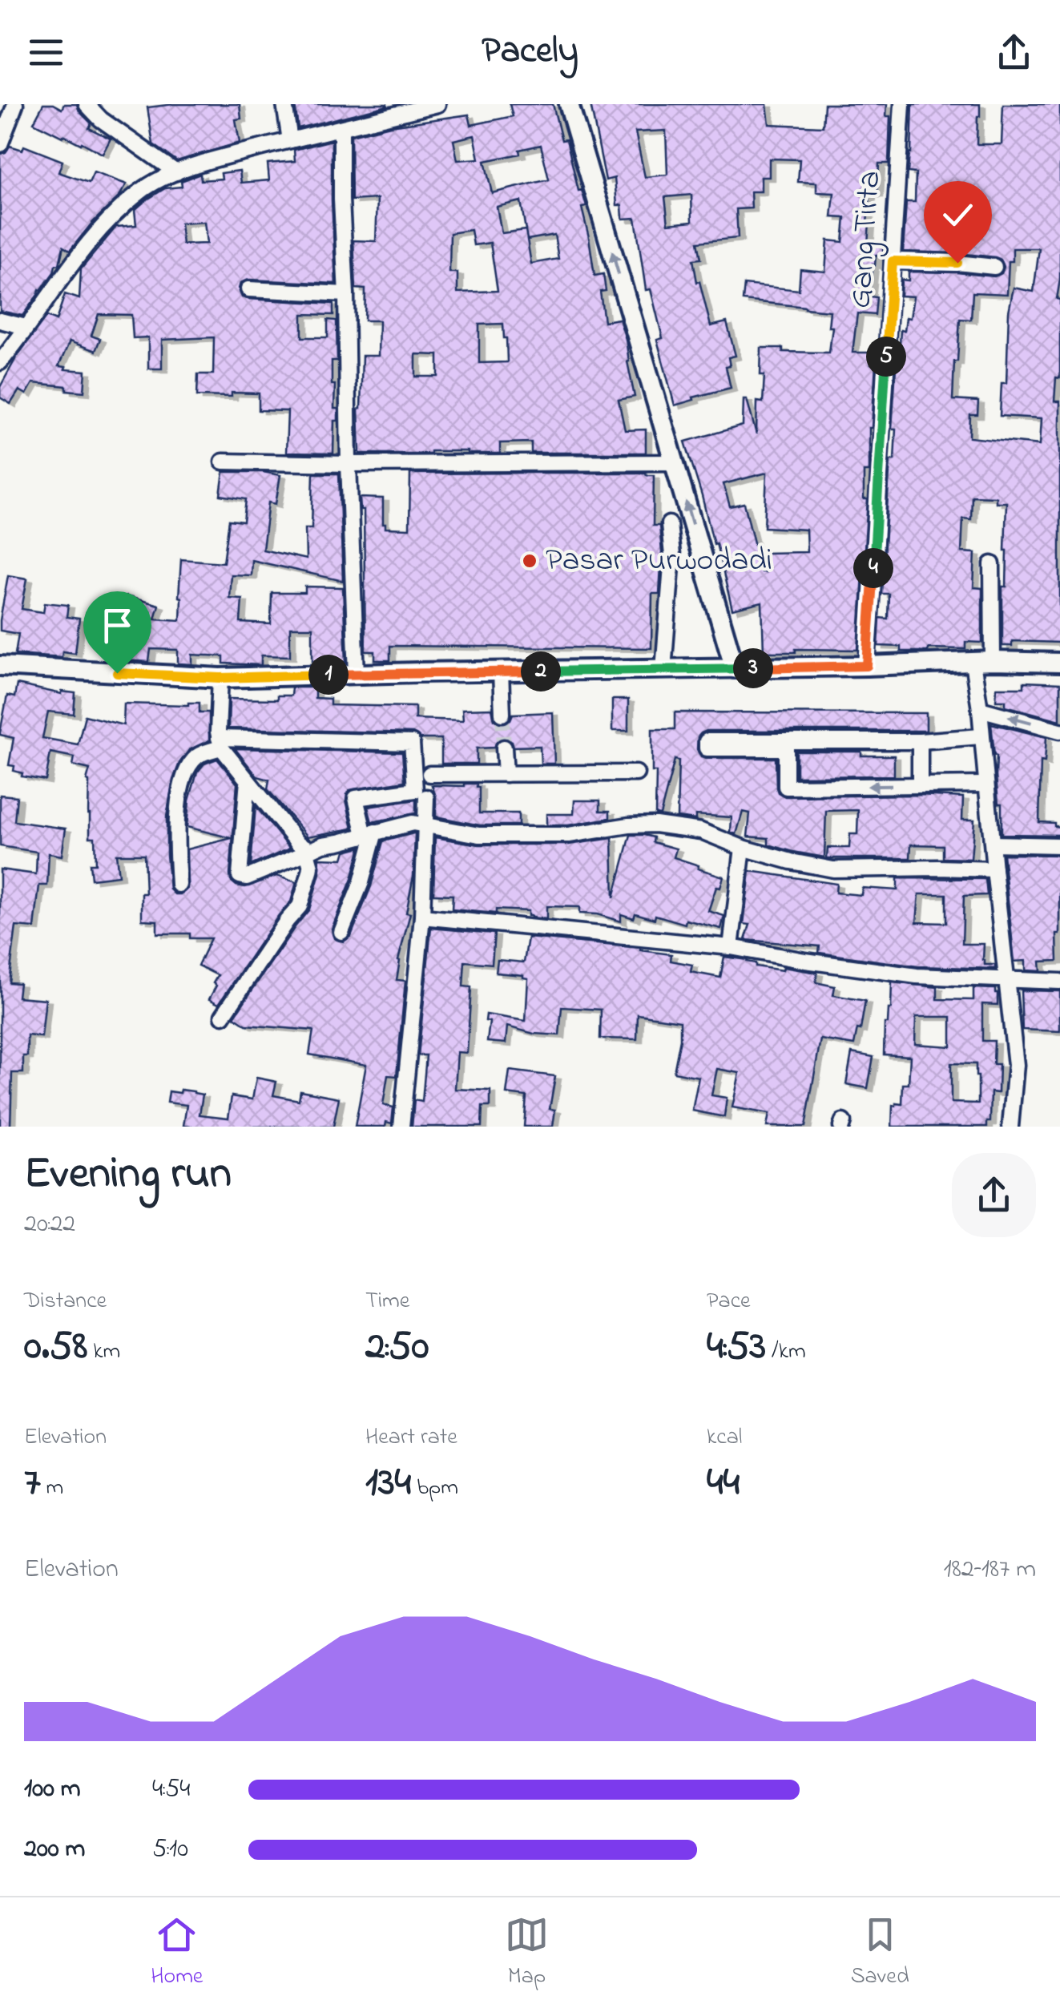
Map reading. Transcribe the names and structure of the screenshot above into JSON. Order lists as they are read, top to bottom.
{
  "streets": {
    "street": ["Gang Tirta"]
  },
  "places": ["Pasar Purwodadi"],
  "page": {
    "header": "Pacely",
    "pins": [
      "5",
      "4",
      "3",
      "2",
      "1"
    ],
    "heading": ["Evening run", "20:22"],
    "stats": [
      ["Distance", "0.58 km"],
      ["Time", "2:50"],
      ["Pace", "4:53 /km"],
      ["Elevation", "7 m"],
      ["Heart rate", "134 bpm"],
      ["kcal", "44"]
    ],
    "chart": ["Elevation", "182–187 m"],
    "list": [
      {
        "name": "100 m",
        "note": "4:54"
      },
      {
        "name": "200 m",
        "note": "5:10"
      }
    ],
    "tabs": ["Home", "Map", "Saved"]
  }
}
